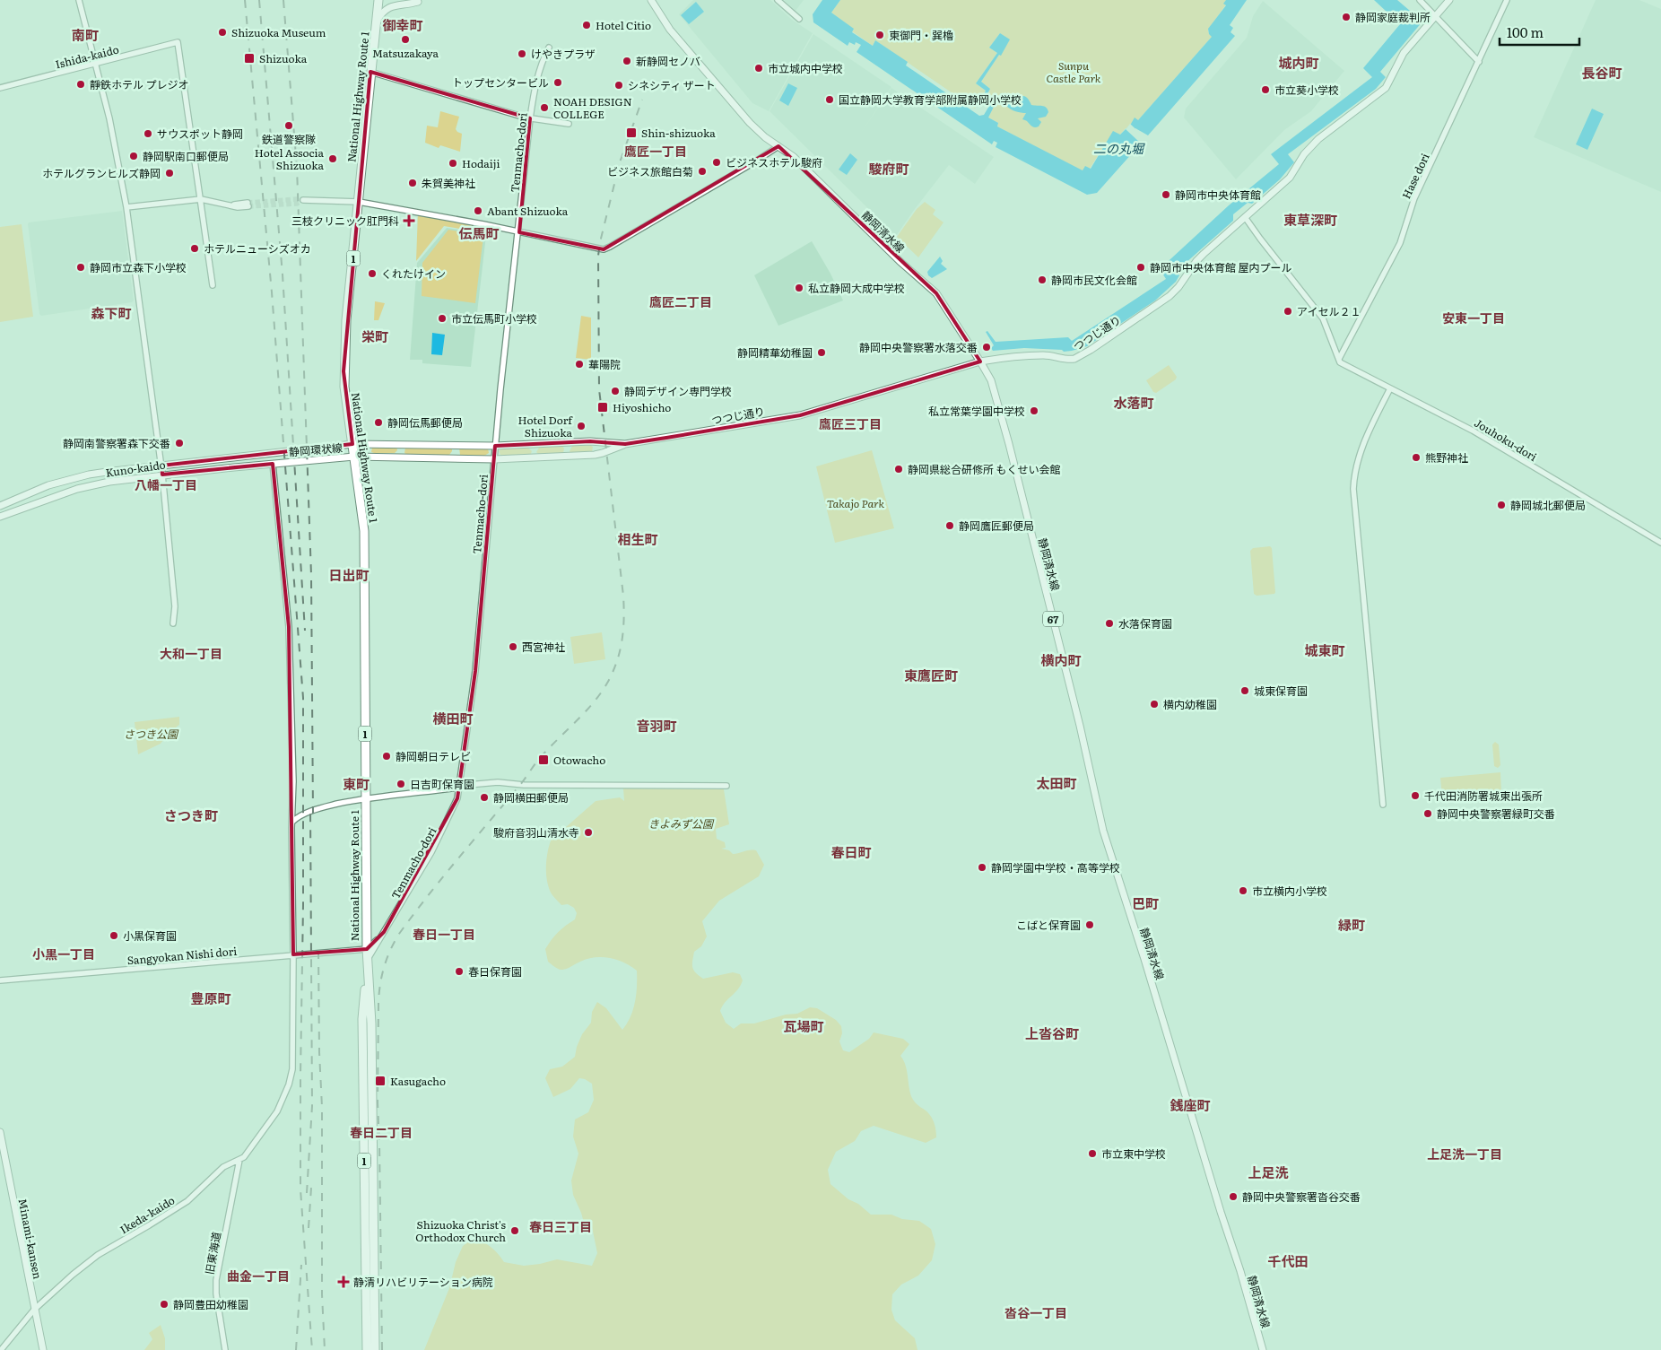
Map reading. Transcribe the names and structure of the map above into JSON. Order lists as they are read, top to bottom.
{
  "streets": {
    "highway": ["National Highway Route 1", "1"],
    "main road": [
      "静岡清水線",
      "つつじ通り",
      "静岡環状線",
      "Kuno-kaido",
      "67",
      "Minami-kansen"
    ],
    "street": [
      "Ishida-kaido",
      "Tenmacho-dori",
      "Hase dori",
      "Jouhoku-dori",
      "Sangyokan Nishi dori",
      "Ikeda-kaido",
      "旧東海道"
    ]
  },
  "crossings": [
    ["National Highway Route 1", "Tenmacho-dori"],
    ["National Highway Route 1", "つつじ通り"],
    ["National Highway Route 1", "静岡環状線"],
    ["National Highway Route 1", "Sangyokan Nishi dori"],
    ["Tenmacho-dori", "つつじ通り"],
    ["Hase dori", "Jouhoku-dori"],
    ["静岡清水線", "つつじ通り"],
    ["つつじ通り", "静岡環状線"],
    ["静岡環状線", "Kuno-kaido"],
    ["静岡環状線", "Ikeda-kaido"],
    ["Kuno-kaido", "Ikeda-kaido"],
    ["Sangyokan Nishi dori", "Ikeda-kaido"],
    ["Ikeda-kaido", "Minami-kansen"],
    ["Ikeda-kaido", "旧東海道"]
  ],
  "districts": [
    "御幸町",
    "南町",
    "城内町",
    "長谷町",
    "鷹匠一丁目",
    "駿府町",
    "東草深町",
    "伝馬町",
    "鷹匠二丁目",
    "森下町",
    "安東一丁目",
    "栄町",
    "水落町",
    "鷹匠三丁目",
    "八幡一丁目",
    "相生町",
    "日出町",
    "城東町",
    "大和一丁目",
    "横内町",
    "東鷹匠町",
    "横田町",
    "音羽町",
    "太田町",
    "東町",
    "さつき町",
    "春日町",
    "巴町",
    "緑町",
    "春日一丁目",
    "小黒一丁目",
    "豊原町",
    "瓦場町",
    "上沓谷町",
    "銭座町",
    "春日二丁目",
    "上足洗一丁目",
    "上足洗",
    "春日三丁目",
    "千代田",
    "曲金一丁目",
    "沓谷一丁目"
  ],
  "water": ["二の丸堀"],
  "parks": [
    "Sunpu Castle Park",
    "Takajo Park",
    "さつき公園",
    "きよみず公園"
  ],
  "places": {
    "other": [
      "静岡家庭裁判所",
      "Hotel Citio",
      "Shizuoka Museum",
      "東御門・巽櫓",
      "Matsuzakaya",
      "けやきプラザ",
      "新静岡セノバ",
      "市立城内中学校",
      "トップセンタービル",
      "靜鉄ホテル プレジオ",
      "シネシティ ザート",
      "市立葵小学校",
      "国立静岡大学教育学部附属静岡小学校",
      "NOAH DESIGN COLLEGE",
      "鉄道警察隊",
      "サウスポット静岡",
      "静岡駅南口郵便局",
      "Hotel Associa Shizuoka",
      "ビジネスホテル駿府",
      "Hodaiji",
      "ビジネス旅館白菊",
      "ホテルグランヒルズ静岡",
      "朱賀美神社",
      "静岡市中央体育館",
      "Abant Shizuoka",
      "ホテルニューシズオカ",
      "静岡市立森下小学校",
      "静岡市中央体育館 屋内プール",
      "くれたけイン",
      "静岡市民文化会館",
      "私立静岡大成中学校",
      "アイセル２１",
      "市立伝馬町小学校",
      "静岡中央警察署水落交番",
      "静岡精華幼稚園",
      "華陽院",
      "静岡デザイン専門学校",
      "私立常葉学園中学校",
      "静岡伝馬郵便局",
      "Hotel Dorf Shizuoka",
      "静岡南警察署森下交番",
      "熊野神社",
      "静岡県総合研修所 もくせい会館",
      "静岡城北郵便局",
      "静岡鷹匠郵便局",
      "水落保育園",
      "西宮神社",
      "城東保育園",
      "横内幼稚園",
      "静岡朝日テレビ",
      "日吉町保育園",
      "千代田消防署城東出張所",
      "静岡横田郵便局",
      "静岡中央警察署緑町交番",
      "駿府音羽山清水寺",
      "静岡学園中学校・高等学校",
      "市立横内小学校",
      "こばと保育園",
      "小黒保育園",
      "春日保育園",
      "市立東中学校",
      "静岡中央警察署沓谷交番",
      "Shizuoka Christ's Orthodox Church",
      "静岡豊田幼稚園"
    ],
    "transit": [
      "Shizuoka",
      "Shin-shizuoka",
      "Hiyoshicho",
      "Otowacho",
      "Kasugacho"
    ],
    "health": ["三枝クリニック肛門科", "静清リハビリテーション病院"]
  },
  "scale_bar": "100 m"
}
